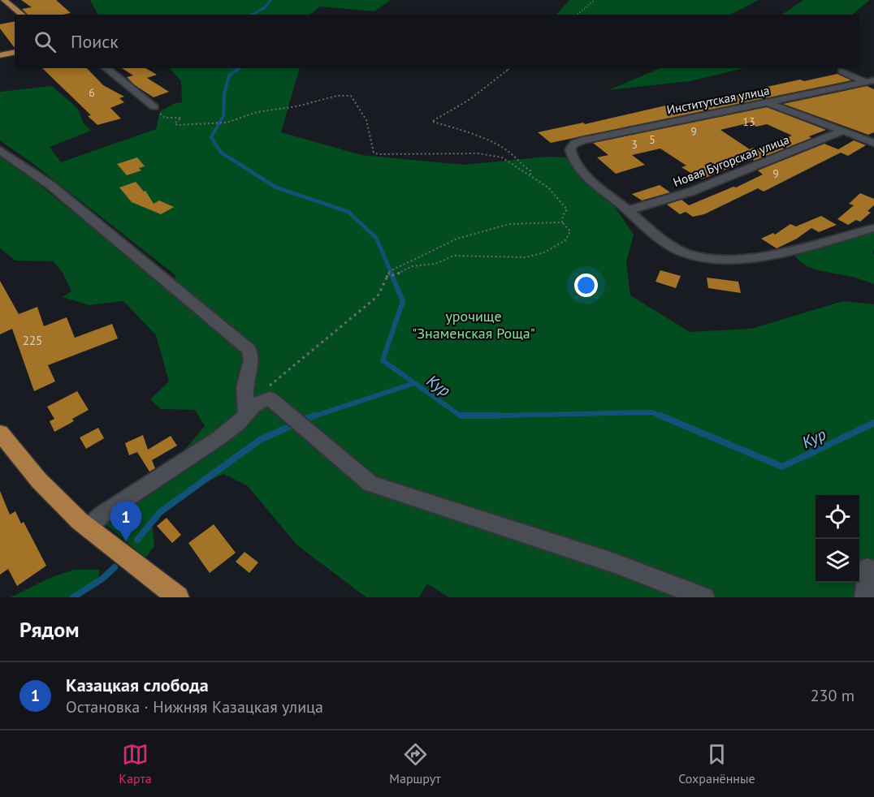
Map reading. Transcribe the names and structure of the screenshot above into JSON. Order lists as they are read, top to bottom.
{
  "streets": {
    "street": ["Институтская улица", "Новая Бугорская улица"]
  },
  "crossings": [
    ["Институтская улица", "Новая Бугорская улица"]
  ],
  "water": ["Кур"],
  "parks": ["урочище \"Знаменская Роща\""],
  "house_numbers": [
    "6",
    "13",
    "9",
    "5",
    "3",
    "9",
    "225"
  ],
  "page": {
    "search": "Поиск",
    "pins": "1",
    "heading": "Рядом",
    "list": [
      {
        "mark": "1",
        "name": "Казацкая слобода",
        "note": "Остановка · Нижняя Казацкая улица",
        "value": "230 m"
      }
    ],
    "nav": ["Карта", "Маршрут", "Сохранённые"]
  }
}
